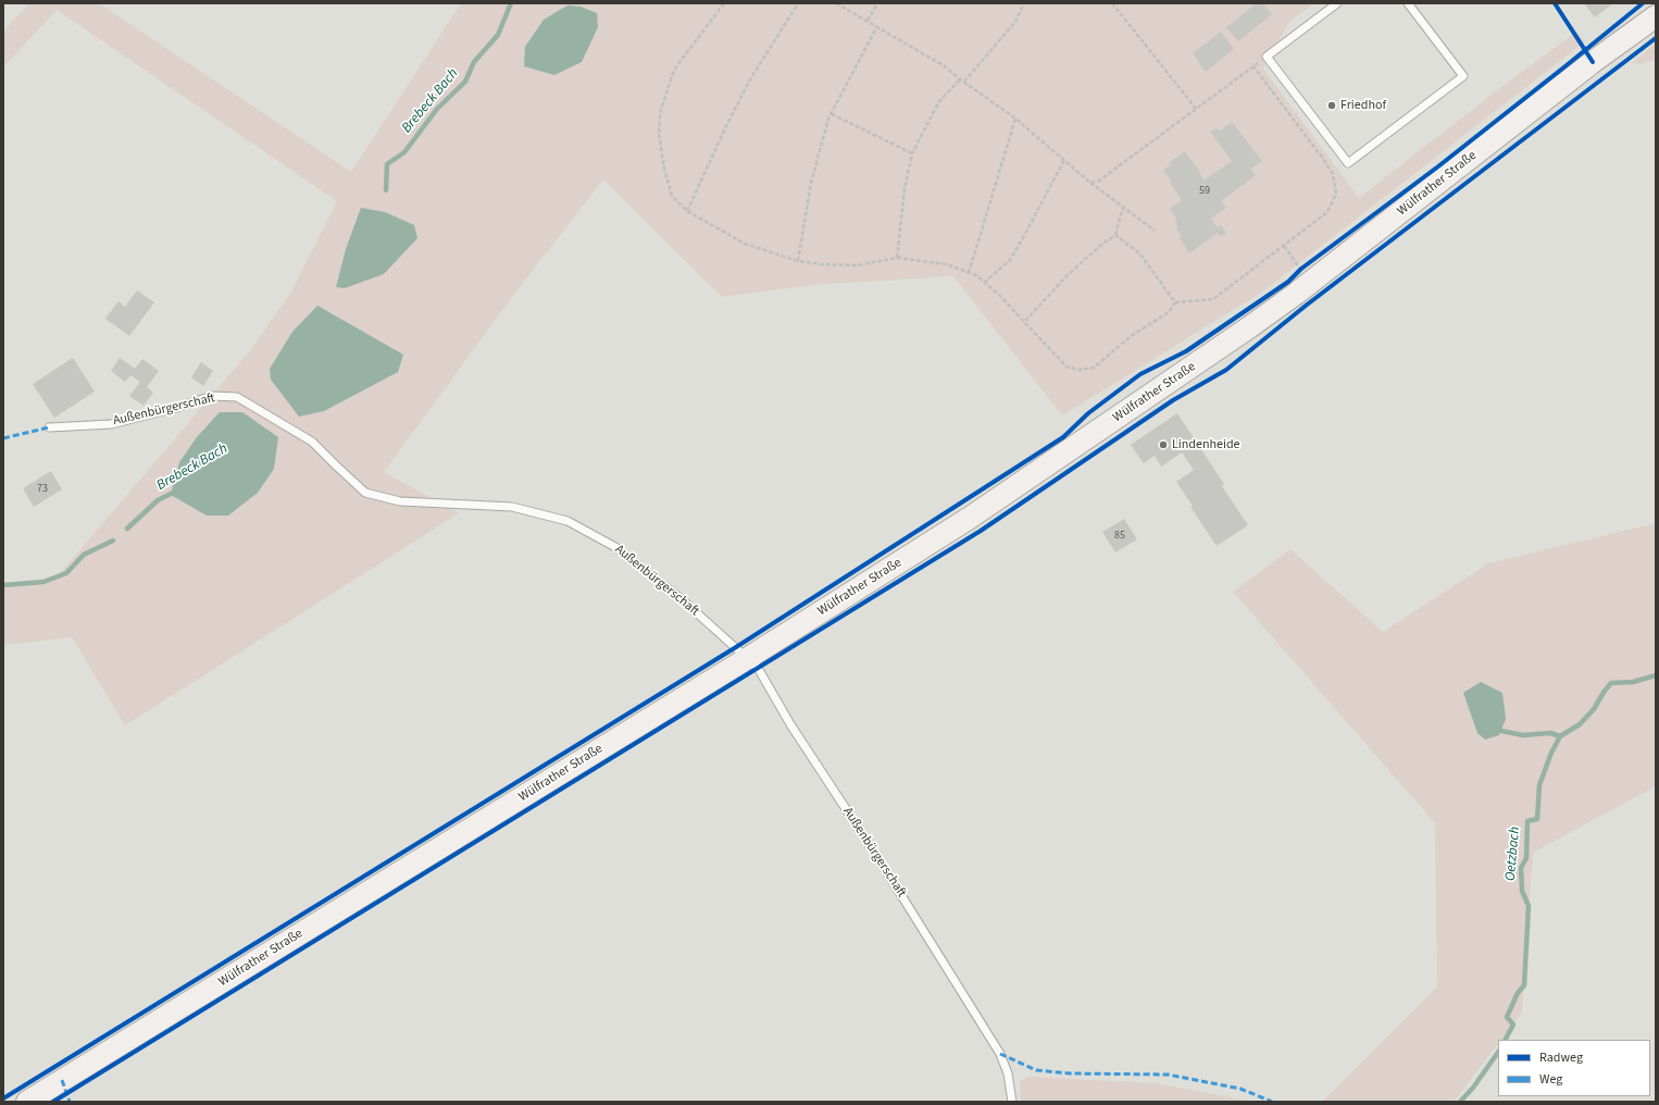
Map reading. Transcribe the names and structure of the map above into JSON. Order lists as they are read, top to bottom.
{
  "streets": {
    "main road": ["Wülfrather Straße"],
    "lane": ["Außenbürgerschaft"]
  },
  "crossings": [
    ["Wülfrather Straße", "Außenbürgerschaft"]
  ],
  "water": ["Brebeck Bach", "Oetzbach"],
  "places": ["Friedhof", "Lindenheide"],
  "house_numbers": ["59", "73", "85"],
  "legend": ["Radweg", "Weg"]
}
